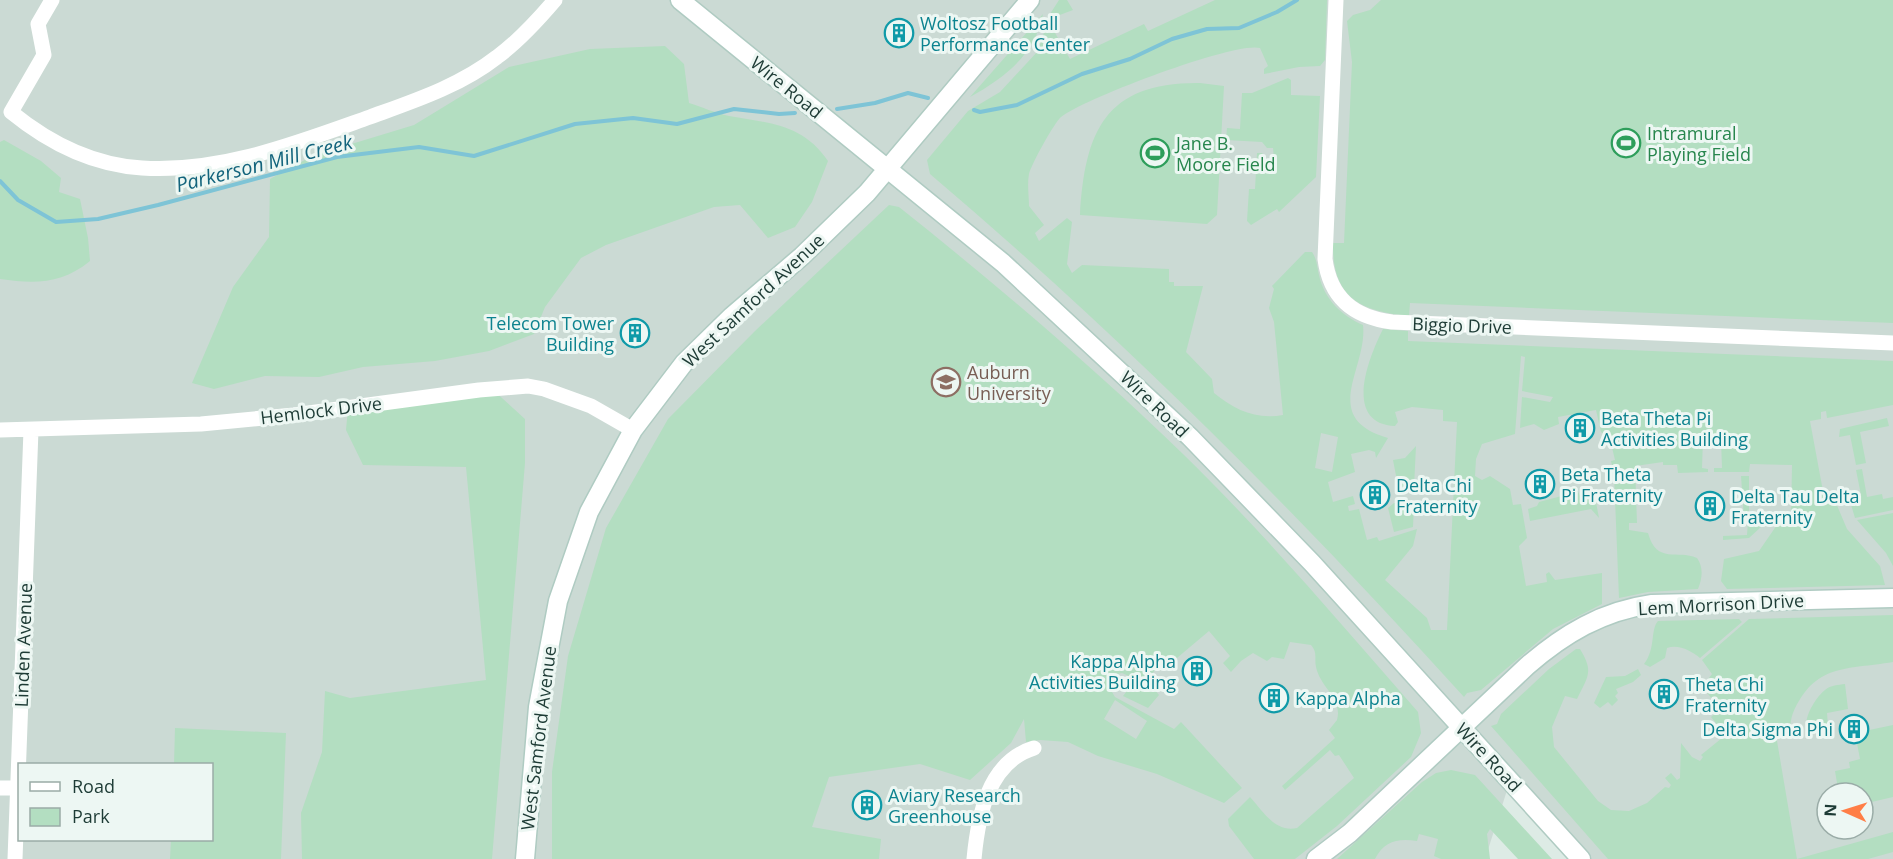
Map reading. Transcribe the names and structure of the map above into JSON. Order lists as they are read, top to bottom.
{
  "streets": {
    "street": [
      "Wire Road",
      "West Samford Avenue",
      "Biggio Drive",
      "Hemlock Drive",
      "Lem Morrison Drive",
      "Linden Avenue"
    ]
  },
  "crossings": [
    ["Wire Road", "West Samford Avenue"],
    ["Wire Road", "Lem Morrison Drive"],
    ["West Samford Avenue", "Hemlock Drive"],
    ["Hemlock Drive", "Linden Avenue"]
  ],
  "water": ["Parkerson Mill Creek"],
  "places": {
    "building": [
      "Woltosz Football Performance Center",
      "Telecom Tower Building",
      "Beta Theta Pi Activities Building",
      "Beta Theta Pi Fraternity",
      "Delta Chi Fraternity",
      "Delta Tau Delta Fraternity",
      "Kappa Alpha Activities Building",
      "Theta Chi Fraternity",
      "Kappa Alpha",
      "Delta Sigma Phi",
      "Aviary Research Greenhouse"
    ],
    "sports": ["Intramural Playing Field", "Jane B. Moore Field"],
    "school or university": ["Auburn University"]
  },
  "legend": ["Road", "Park"],
  "north": "left"
}
